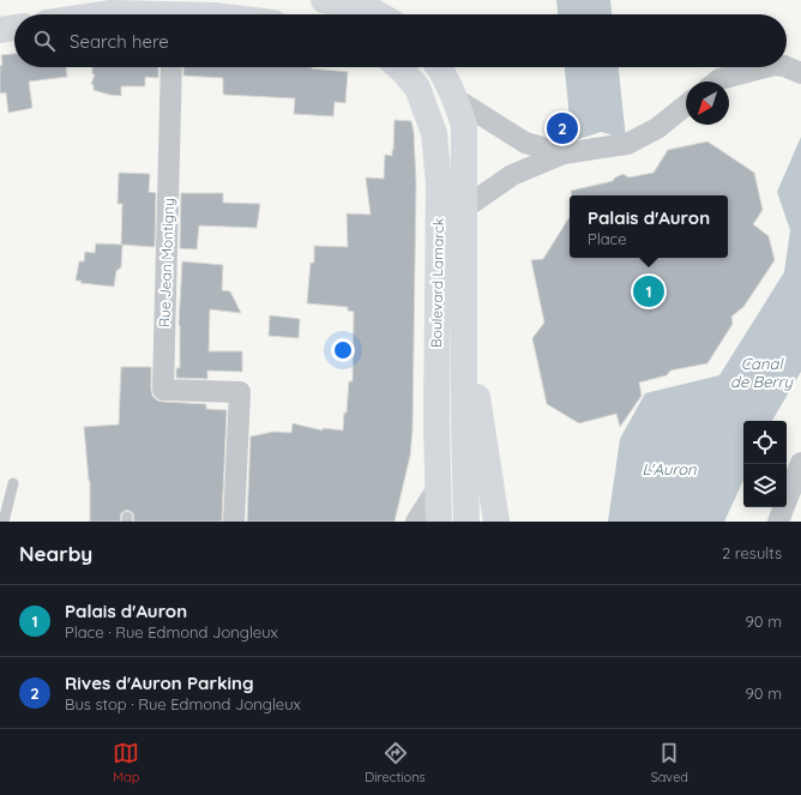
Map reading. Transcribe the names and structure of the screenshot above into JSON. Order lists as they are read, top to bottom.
{
  "streets": {
    "main road": ["Boulevard Lamarck"],
    "street": ["Rue Jean Montigny"]
  },
  "water": ["Canal de Berry", "L'Auron"],
  "north": "bottom left",
  "page": {
    "search": "Search here",
    "pins": ["2", "1"],
    "popup": ["Palais d'Auron", "Place"],
    "heading": ["Nearby", "2 results"],
    "list": [
      {
        "mark": "1",
        "name": "Palais d'Auron",
        "note": "Place · Rue Edmond Jongleux",
        "value": "90 m"
      },
      {
        "mark": "2",
        "name": "Rives d'Auron Parking",
        "note": "Bus stop · Rue Edmond Jongleux",
        "value": "90 m"
      }
    ],
    "nav": ["Map", "Directions", "Saved"]
  }
}
